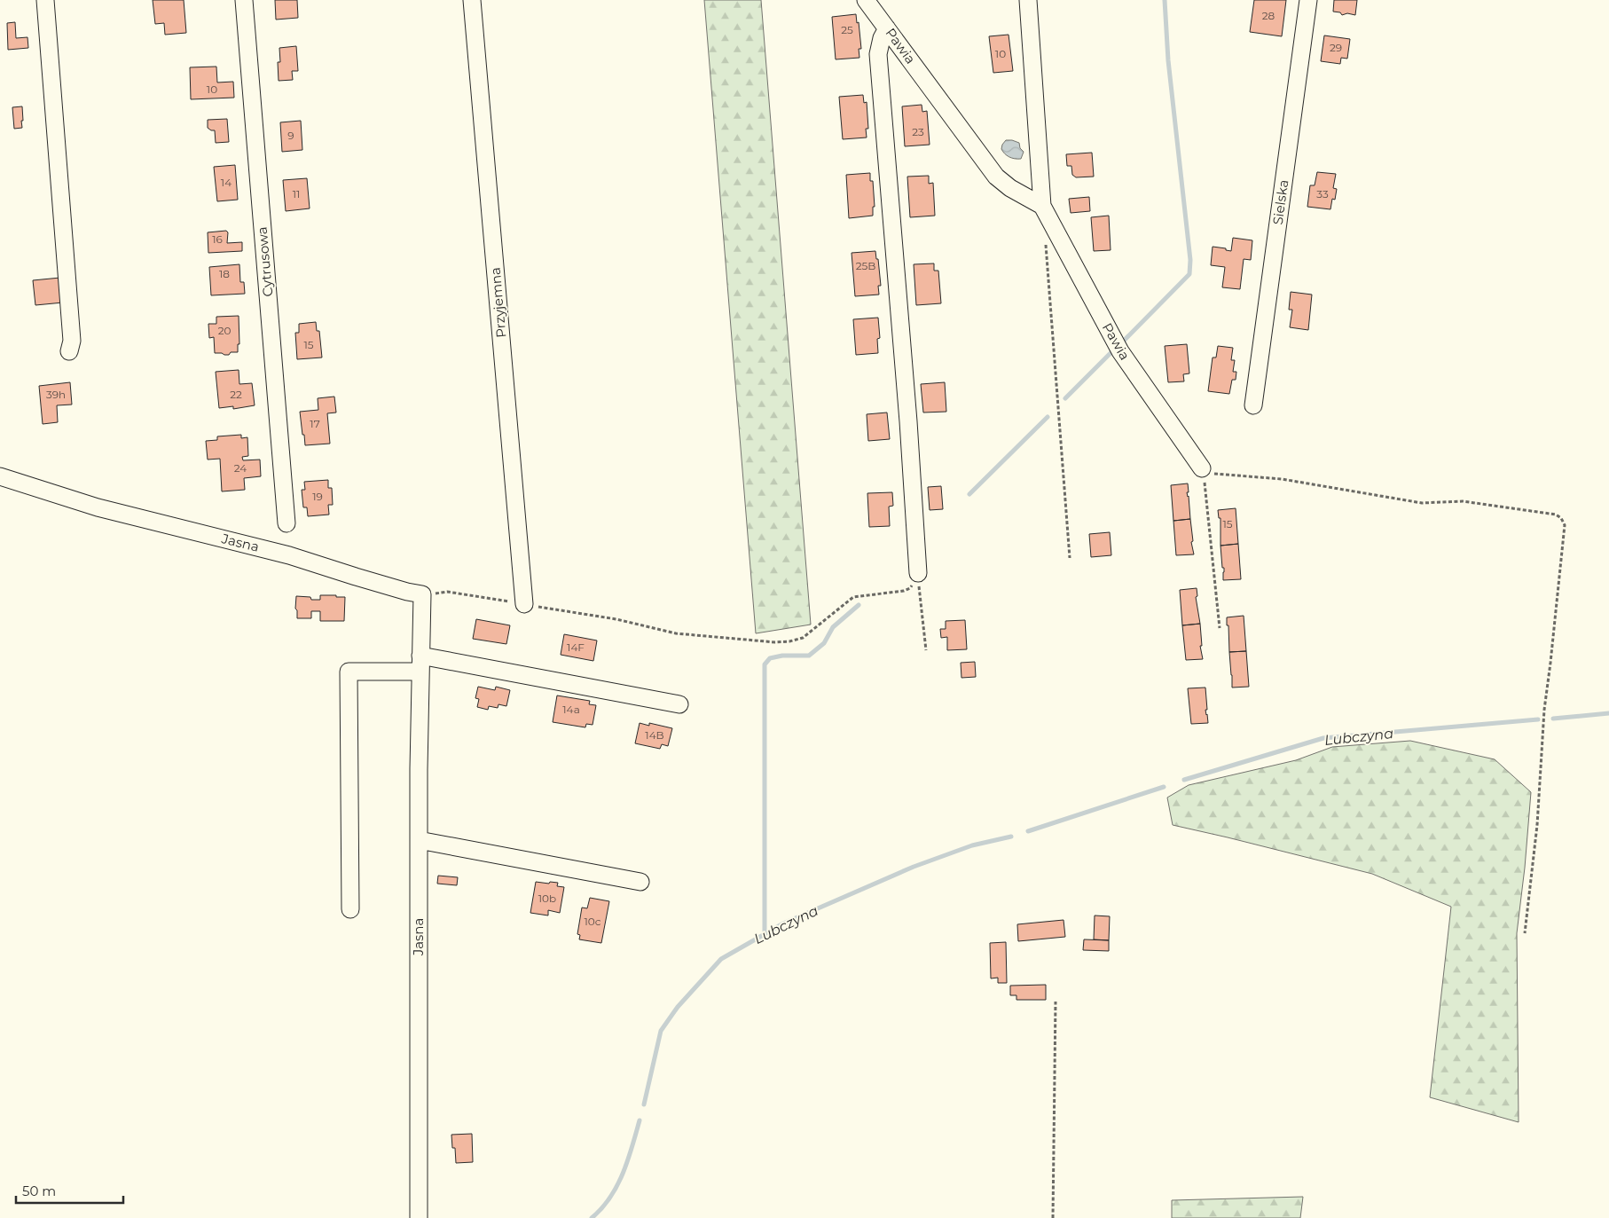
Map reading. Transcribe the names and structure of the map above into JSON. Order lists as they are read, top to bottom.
{
  "streets": {
    "street": [
      "Pawia",
      "Sielska",
      "Cytrusowa",
      "Przyjemna",
      "Jasna"
    ]
  },
  "water": ["Lubczyna"],
  "house_numbers": [
    "28",
    "25",
    "29",
    "10",
    "10",
    "23",
    "9",
    "14",
    "11",
    "33",
    "16",
    "25B",
    "18",
    "20",
    "15",
    "39h",
    "22",
    "17",
    "24",
    "19",
    "15",
    "14F",
    "14a",
    "14B",
    "10b",
    "10c"
  ],
  "scale_bar": "50 m"
}
